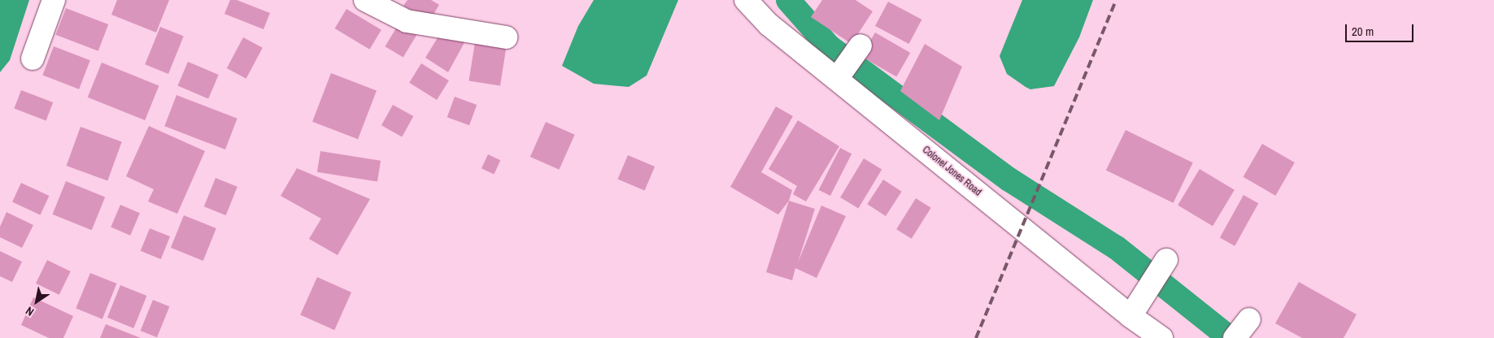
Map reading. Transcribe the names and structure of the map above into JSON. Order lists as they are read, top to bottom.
{
  "streets": {
    "street": ["Colonel Jones Road"]
  },
  "scale_bar": "20 m",
  "north": "bottom left"
}
